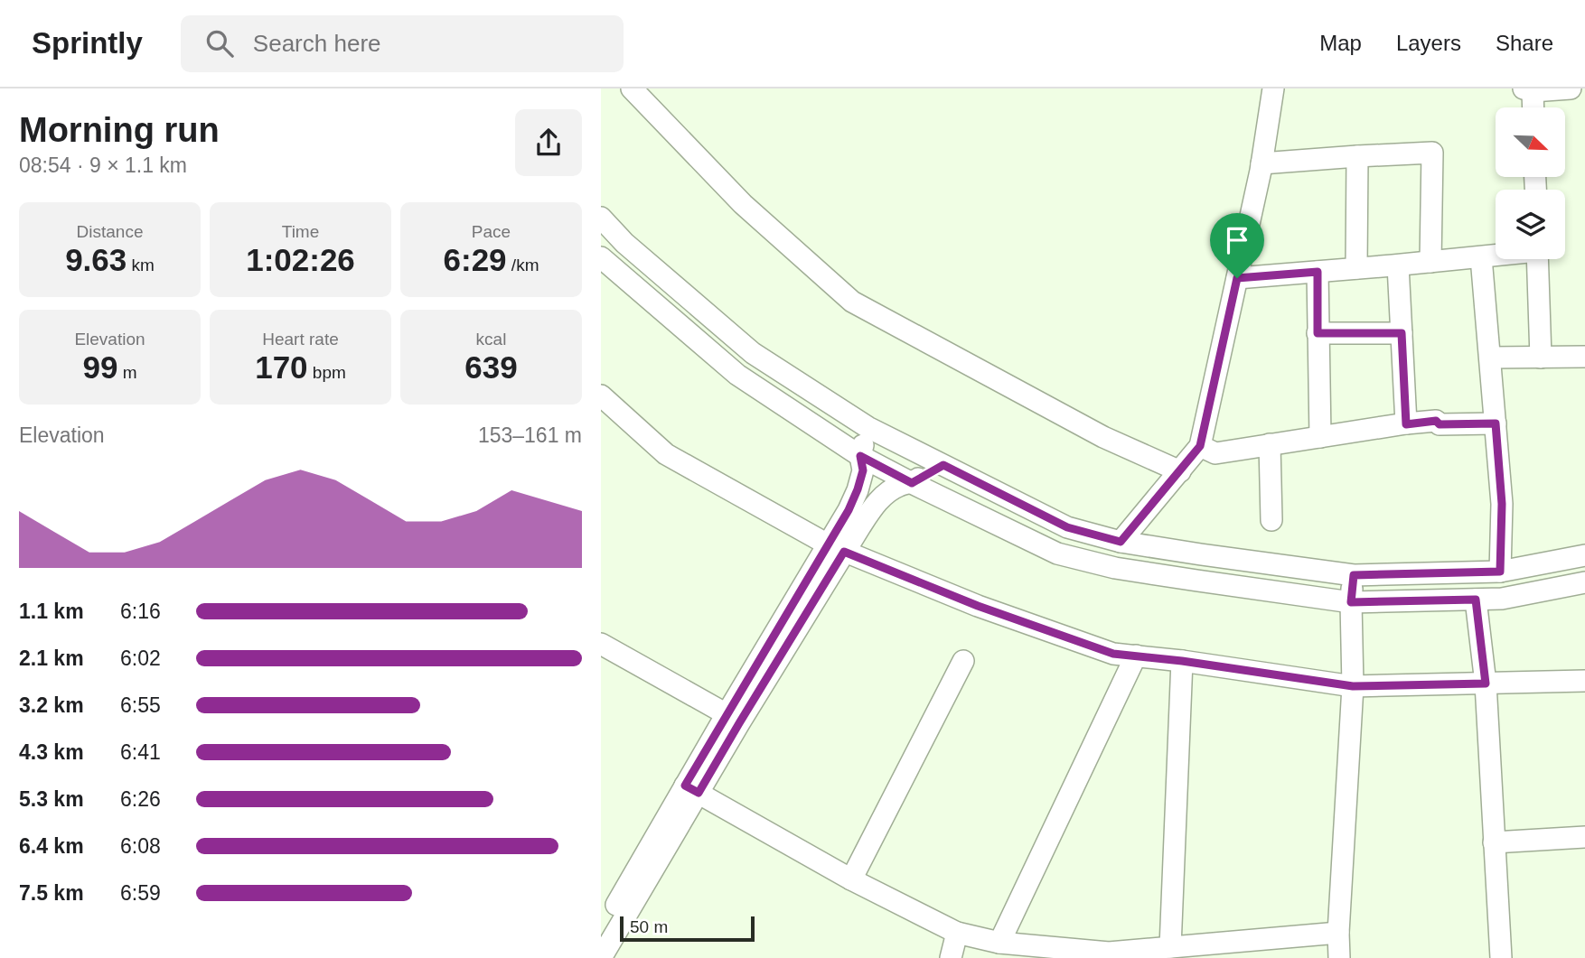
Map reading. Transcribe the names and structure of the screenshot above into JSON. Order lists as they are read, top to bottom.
{
  "scale_bar": "50 m",
  "north": "bottom right",
  "page": {
    "header": "Sprintly",
    "search": "Search here",
    "nav": ["Map", "Layers", "Share"],
    "heading": ["Morning run", "08:54 · 9 × 1.1 km"],
    "stats": [
      ["Distance", "9.63 km"],
      ["Time", "1:02:26"],
      ["Pace", "6:29 /km"],
      ["Elevation", "99 m"],
      ["Heart rate", "170 bpm"],
      ["kcal", "639"]
    ],
    "chart": ["Elevation", "153–161 m"],
    "list": [
      {
        "name": "1.1 km",
        "note": "6:16"
      },
      {
        "name": "2.1 km",
        "note": "6:02"
      },
      {
        "name": "3.2 km",
        "note": "6:55"
      },
      {
        "name": "4.3 km",
        "note": "6:41"
      },
      {
        "name": "5.3 km",
        "note": "6:26"
      },
      {
        "name": "6.4 km",
        "note": "6:08"
      },
      {
        "name": "7.5 km",
        "note": "6:59"
      }
    ],
    "scale": "50 m"
  }
}
